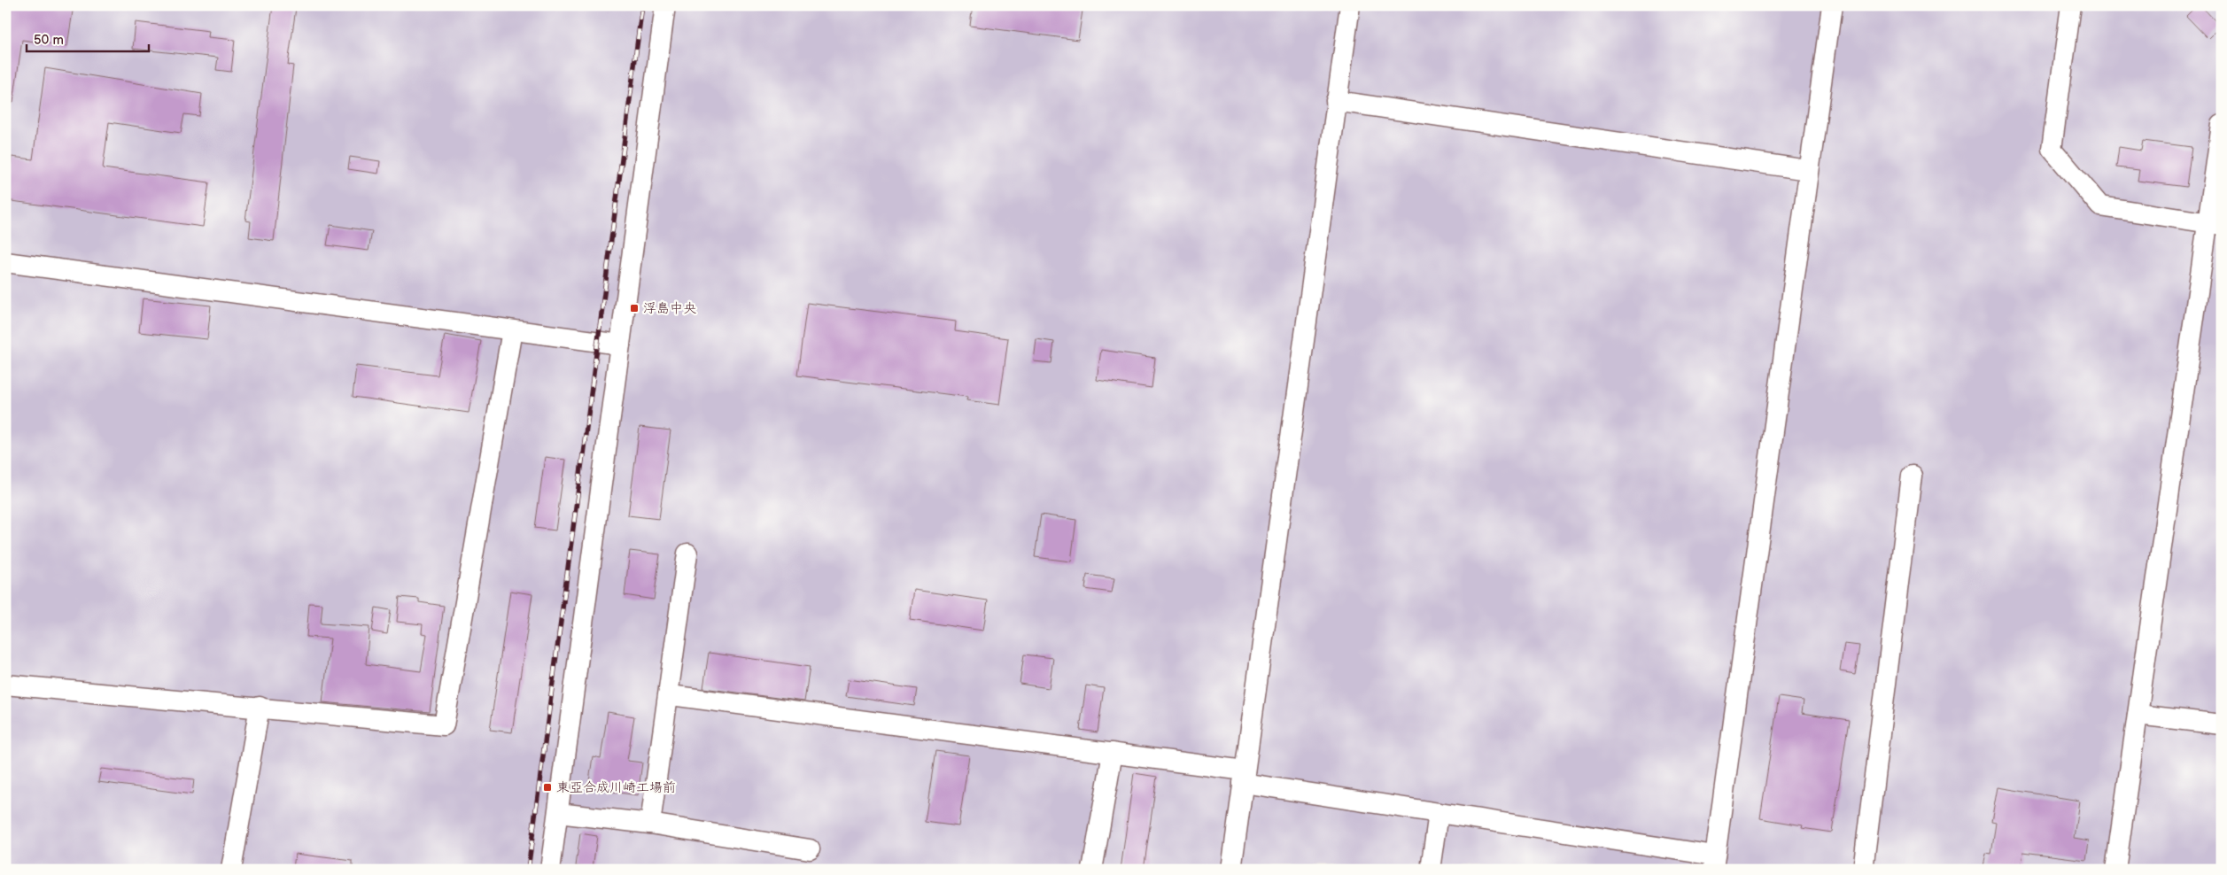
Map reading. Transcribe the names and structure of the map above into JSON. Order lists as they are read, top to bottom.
{
  "places": {
    "transit": ["浮島中央", "東亞合成川崎工場前"]
  },
  "scale_bar": "50 m"
}
